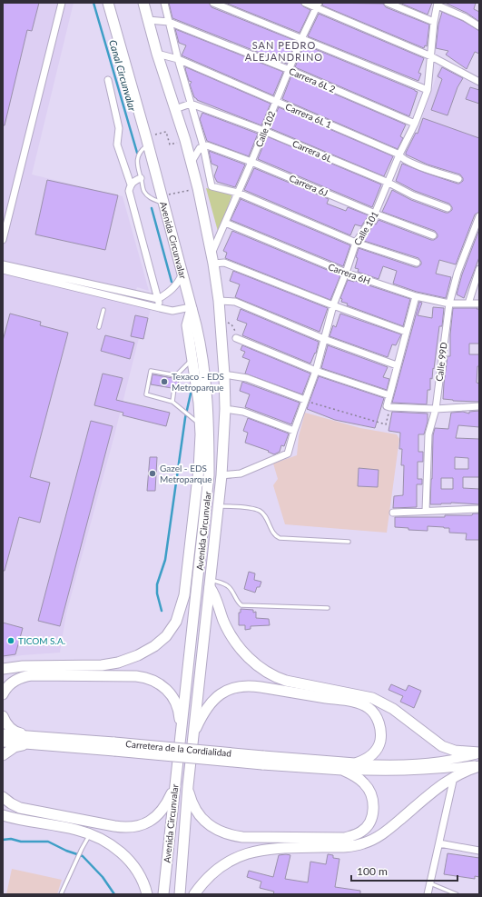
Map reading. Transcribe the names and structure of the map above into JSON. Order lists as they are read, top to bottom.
{
  "streets": {
    "highway": ["Avenida Circunvalar", "Carretera de la Cordialidad"],
    "street": [
      "Carrera 6L 2",
      "Carrera 6L 1",
      "Calle 102",
      "Carrera 6L",
      "Carrera 6J",
      "Calle 101",
      "Carrera 6H",
      "Calle 99D"
    ]
  },
  "crossings": [
    ["Carrera 6L 2", "Calle 102"],
    ["Carrera 6L 2", "Calle 101"],
    ["Carrera 6L 2", "Avenida Circunvalar"],
    ["Carrera 6L 1", "Calle 102"],
    ["Carrera 6L 1", "Calle 101"],
    ["Carrera 6L 1", "Avenida Circunvalar"],
    ["Calle 102", "Carrera 6L"],
    ["Calle 102", "Carrera 6J"],
    ["Calle 102", "Avenida Circunvalar"],
    ["Calle 102", "Carrera 6H"],
    ["Carrera 6L", "Calle 101"],
    ["Carrera 6J", "Calle 101"],
    ["Calle 101", "Avenida Circunvalar"],
    ["Calle 101", "Carrera 6H"],
    ["Carrera 6H", "Calle 99D"]
  ],
  "districts": ["SAN PEDRO ALEJANDRINO"],
  "water": ["Canal Circunvalar"],
  "places": ["Texaco - EDS Metroparque", "Gazel - EDS Metroparque", "TICOM S.A."],
  "scale_bar": "100 m"
}
